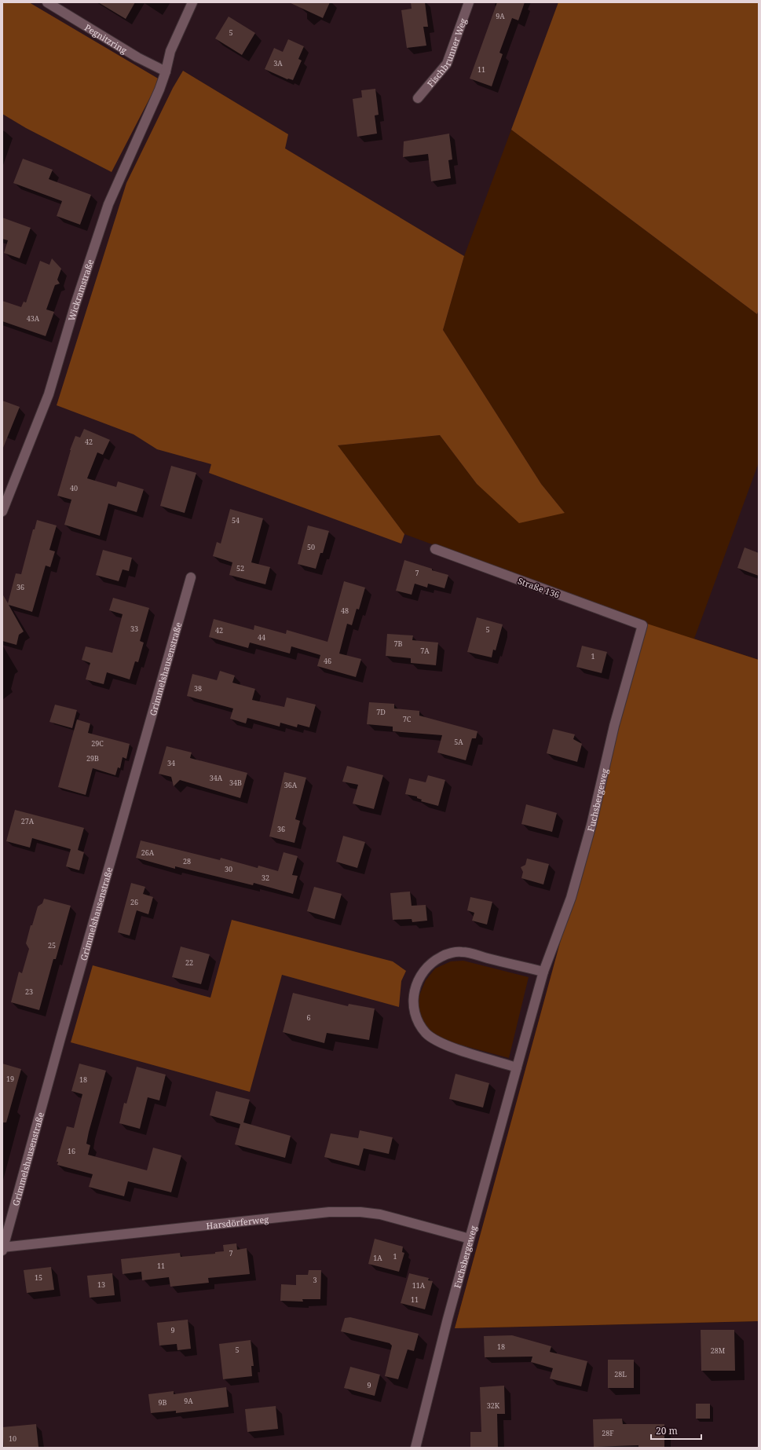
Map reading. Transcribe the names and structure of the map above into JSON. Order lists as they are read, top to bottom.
{
  "streets": {
    "street": [
      "Pegnitzring",
      "Fischbrunner Weg",
      "Wickramstraße",
      "Straße 136",
      "Grimmelshausenstraße",
      "Fuchsbergeweg",
      "Harsdörferweg"
    ]
  },
  "crossings": [
    ["Pegnitzring", "Wickramstraße"],
    ["Straße 136", "Fuchsbergeweg"],
    ["Grimmelshausenstraße", "Harsdörferweg"],
    ["Fuchsbergeweg", "Harsdörferweg"]
  ],
  "house_numbers": [
    "9A",
    "5",
    "3A",
    "11",
    "43A",
    "42",
    "40",
    "54",
    "50",
    "52",
    "7",
    "36",
    "48",
    "33",
    "5",
    "42",
    "44",
    "7B",
    "7A",
    "1",
    "46",
    "38",
    "7D",
    "7C",
    "5A",
    "29C",
    "29B",
    "34",
    "34A",
    "34B",
    "36A",
    "27A",
    "36",
    "26A",
    "28",
    "30",
    "32",
    "26",
    "25",
    "22",
    "23",
    "6",
    "19",
    "18",
    "16",
    "7",
    "1",
    "1A",
    "11",
    "15",
    "3",
    "13",
    "11A",
    "11",
    "9",
    "18",
    "5",
    "28M",
    "28L",
    "9",
    "9A",
    "9B",
    "32K",
    "28F",
    "10"
  ],
  "scale_bar": "20 m"
}
